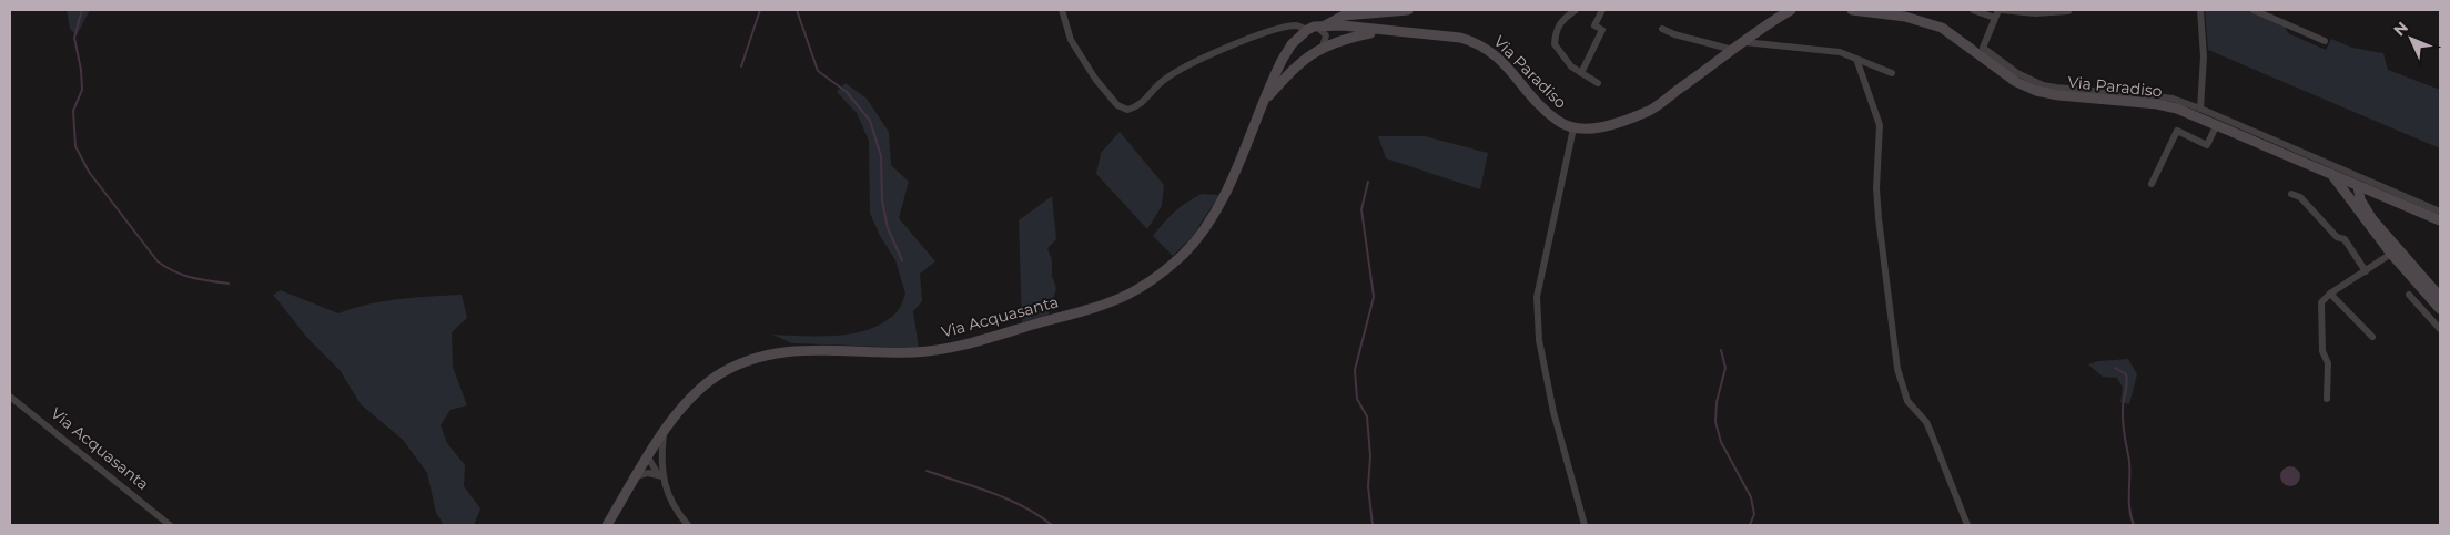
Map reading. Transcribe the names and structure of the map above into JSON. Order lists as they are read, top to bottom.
{
  "streets": {
    "main road": ["Via Paradiso", "Via Acquasanta"]
  },
  "crossings": [
    ["Via Paradiso", "Via Acquasanta"]
  ],
  "north": "top left"
}
